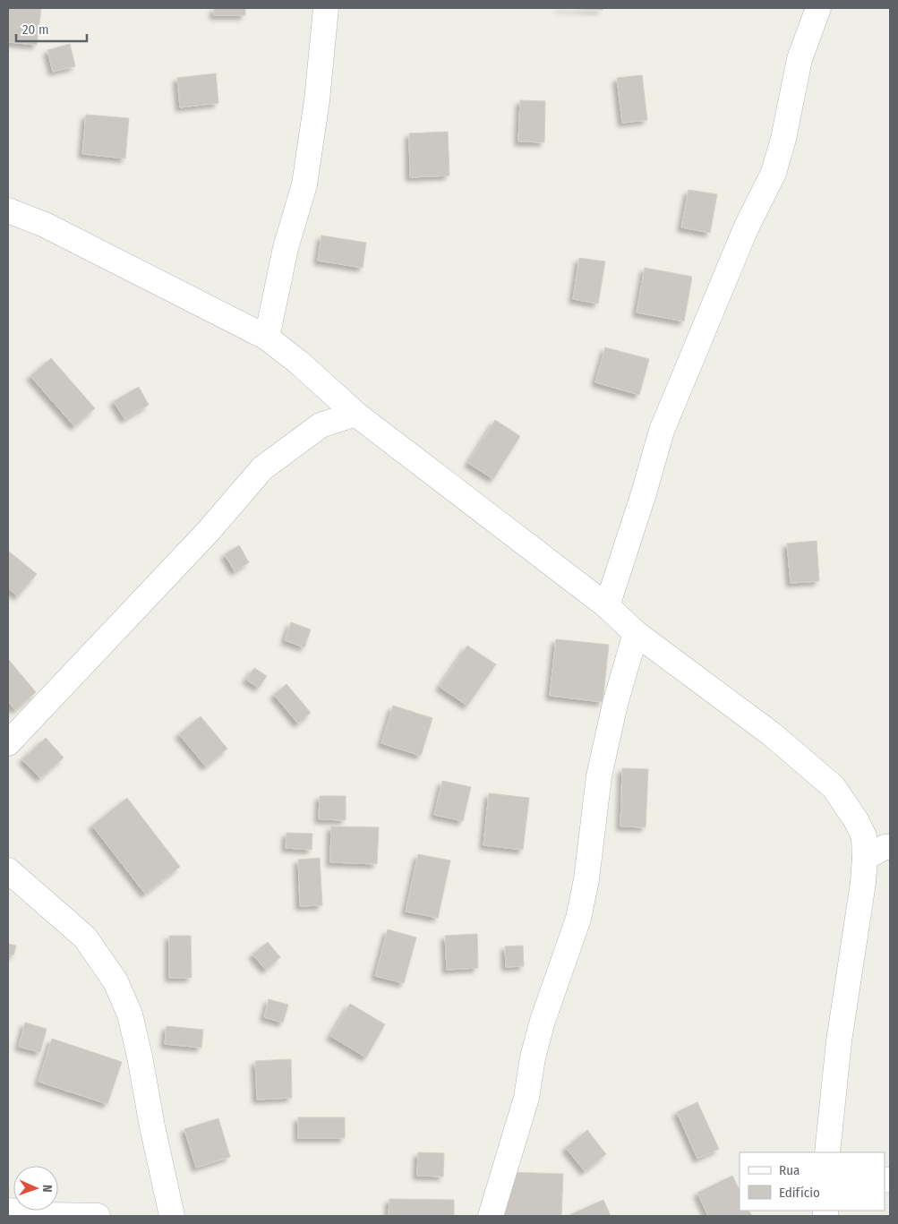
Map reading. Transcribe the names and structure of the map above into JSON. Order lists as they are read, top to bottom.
{
  "legend": ["Rua", "Edifício"],
  "scale_bar": "20 m",
  "north": "right"
}
